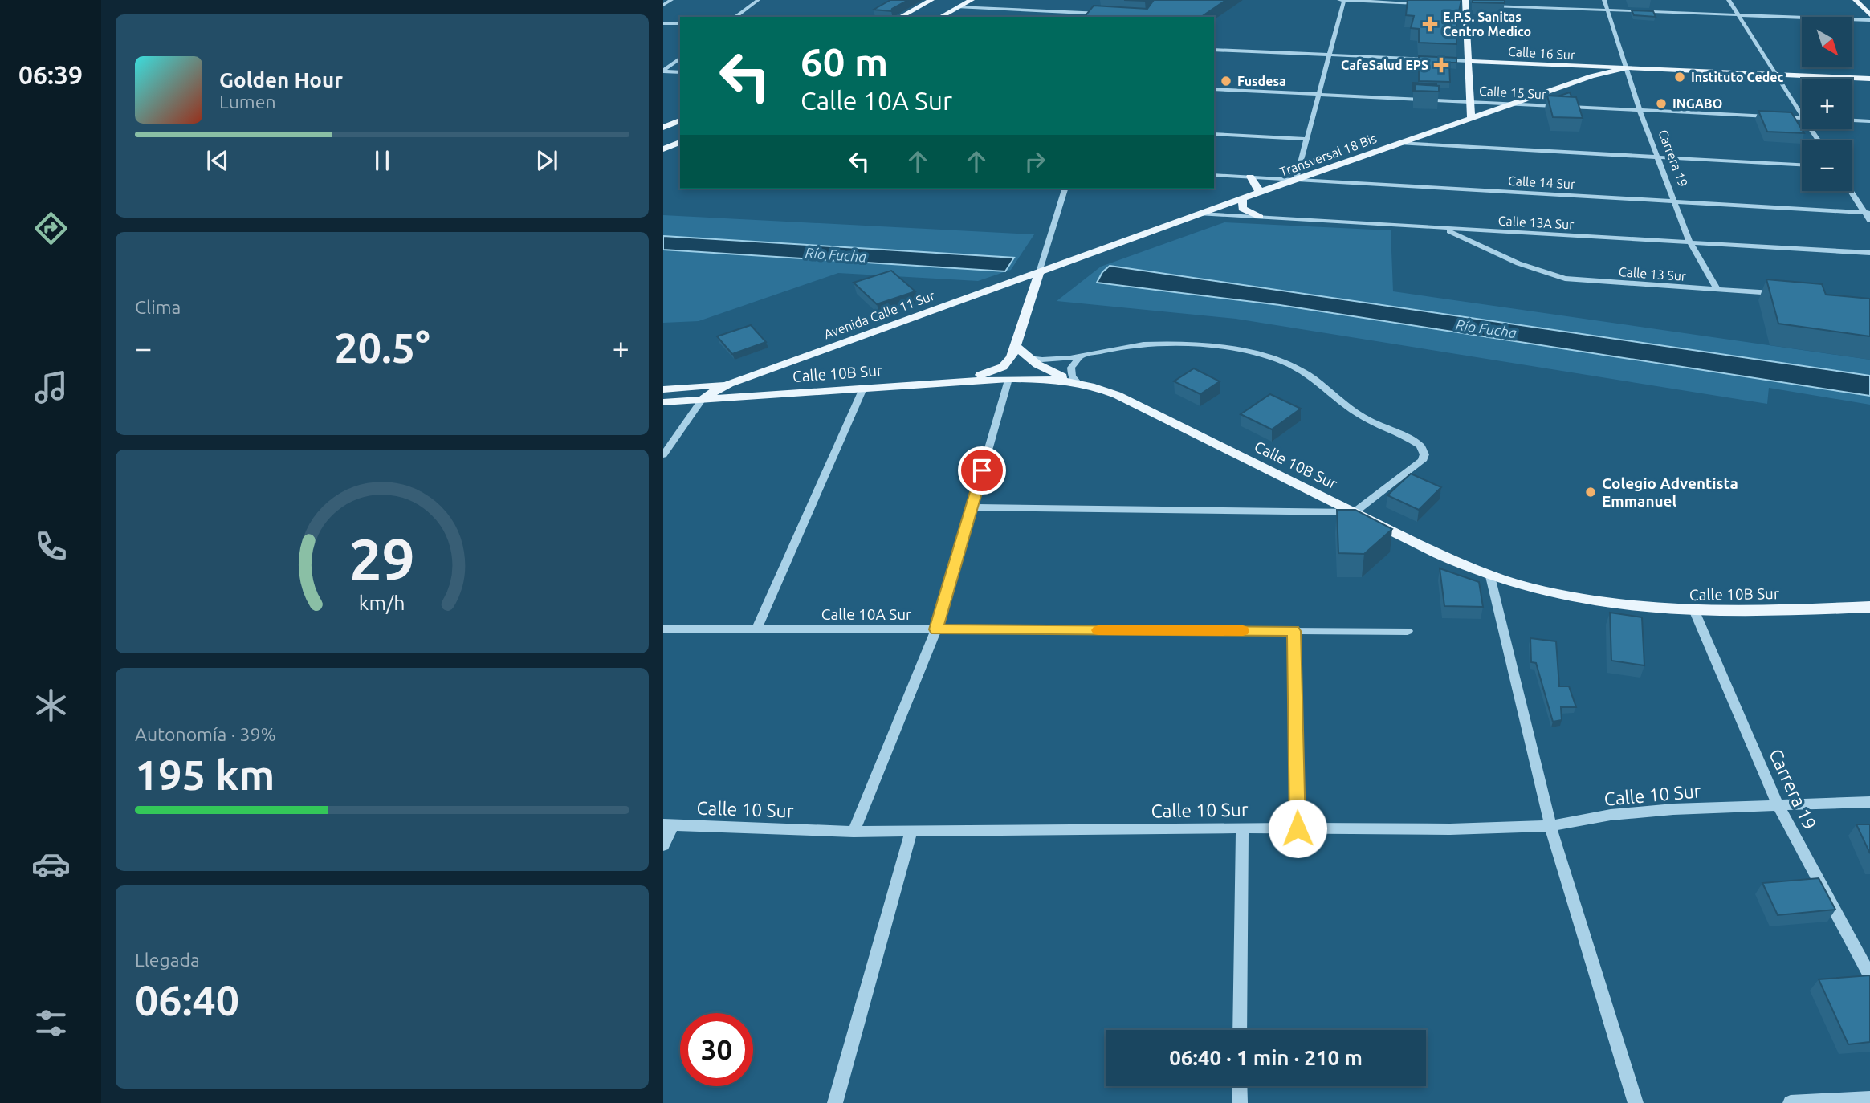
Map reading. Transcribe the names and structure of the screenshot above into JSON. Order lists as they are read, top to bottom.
{
  "streets": {
    "main road": [
      "Calle 16 Sur",
      "Transversal 18 Bis",
      "Avenida Calle 11 Sur",
      "Calle 10B Sur"
    ],
    "street": [
      "Calle 15 Sur",
      "Carrera 19",
      "Calle 14 Sur",
      "Calle 13A Sur",
      "Calle 13 Sur",
      "Calle 10A Sur",
      "Calle 10 Sur"
    ]
  },
  "crossings": [
    ["Calle 16 Sur", "Transversal 18 Bis"],
    ["Calle 16 Sur", "Carrera 19"],
    ["Calle 15 Sur", "Transversal 18 Bis"],
    ["Calle 15 Sur", "Carrera 19"],
    ["Transversal 18 Bis", "Carrera 19"],
    ["Transversal 18 Bis", "Calle 14 Sur"],
    ["Transversal 18 Bis", "Calle 13A Sur"],
    ["Transversal 18 Bis", "Avenida Calle 11 Sur"],
    ["Carrera 19", "Calle 14 Sur"],
    ["Carrera 19", "Calle 13A Sur"],
    ["Carrera 19", "Calle 13 Sur"],
    ["Carrera 19", "Calle 10B Sur"],
    ["Carrera 19", "Calle 10 Sur"],
    ["Calle 13A Sur", "Calle 13 Sur"],
    ["Avenida Calle 11 Sur", "Calle 10B Sur"]
  ],
  "water": ["Río Fucha"],
  "places": {
    "health": ["E.P.S. Sanitas Centro Medico", "CafeSalud EPS"],
    "other": [
      "Instituto Cedec",
      "Fusdesa",
      "INGABO",
      "Colegio Adventista Emmanuel"
    ]
  },
  "north": "bottom right",
  "page": {
    "tabs": "06:39",
    "map_buttons": ["+", "−"],
    "turn": ["60 m", "Calle 10A Sur"],
    "song": ["Golden Hour", "Lumen"],
    "tile": [
      "Clima",
      ["Autonomía · 39%", "195 km"],
      ["Llegada", "06:40"]
    ],
    "heat": ["−", "20.5°", "+"],
    "limit": "30",
    "trip": "06:40 · 1 min · 210 m",
    "gauge": ["29", "km/h"]
  }
}
